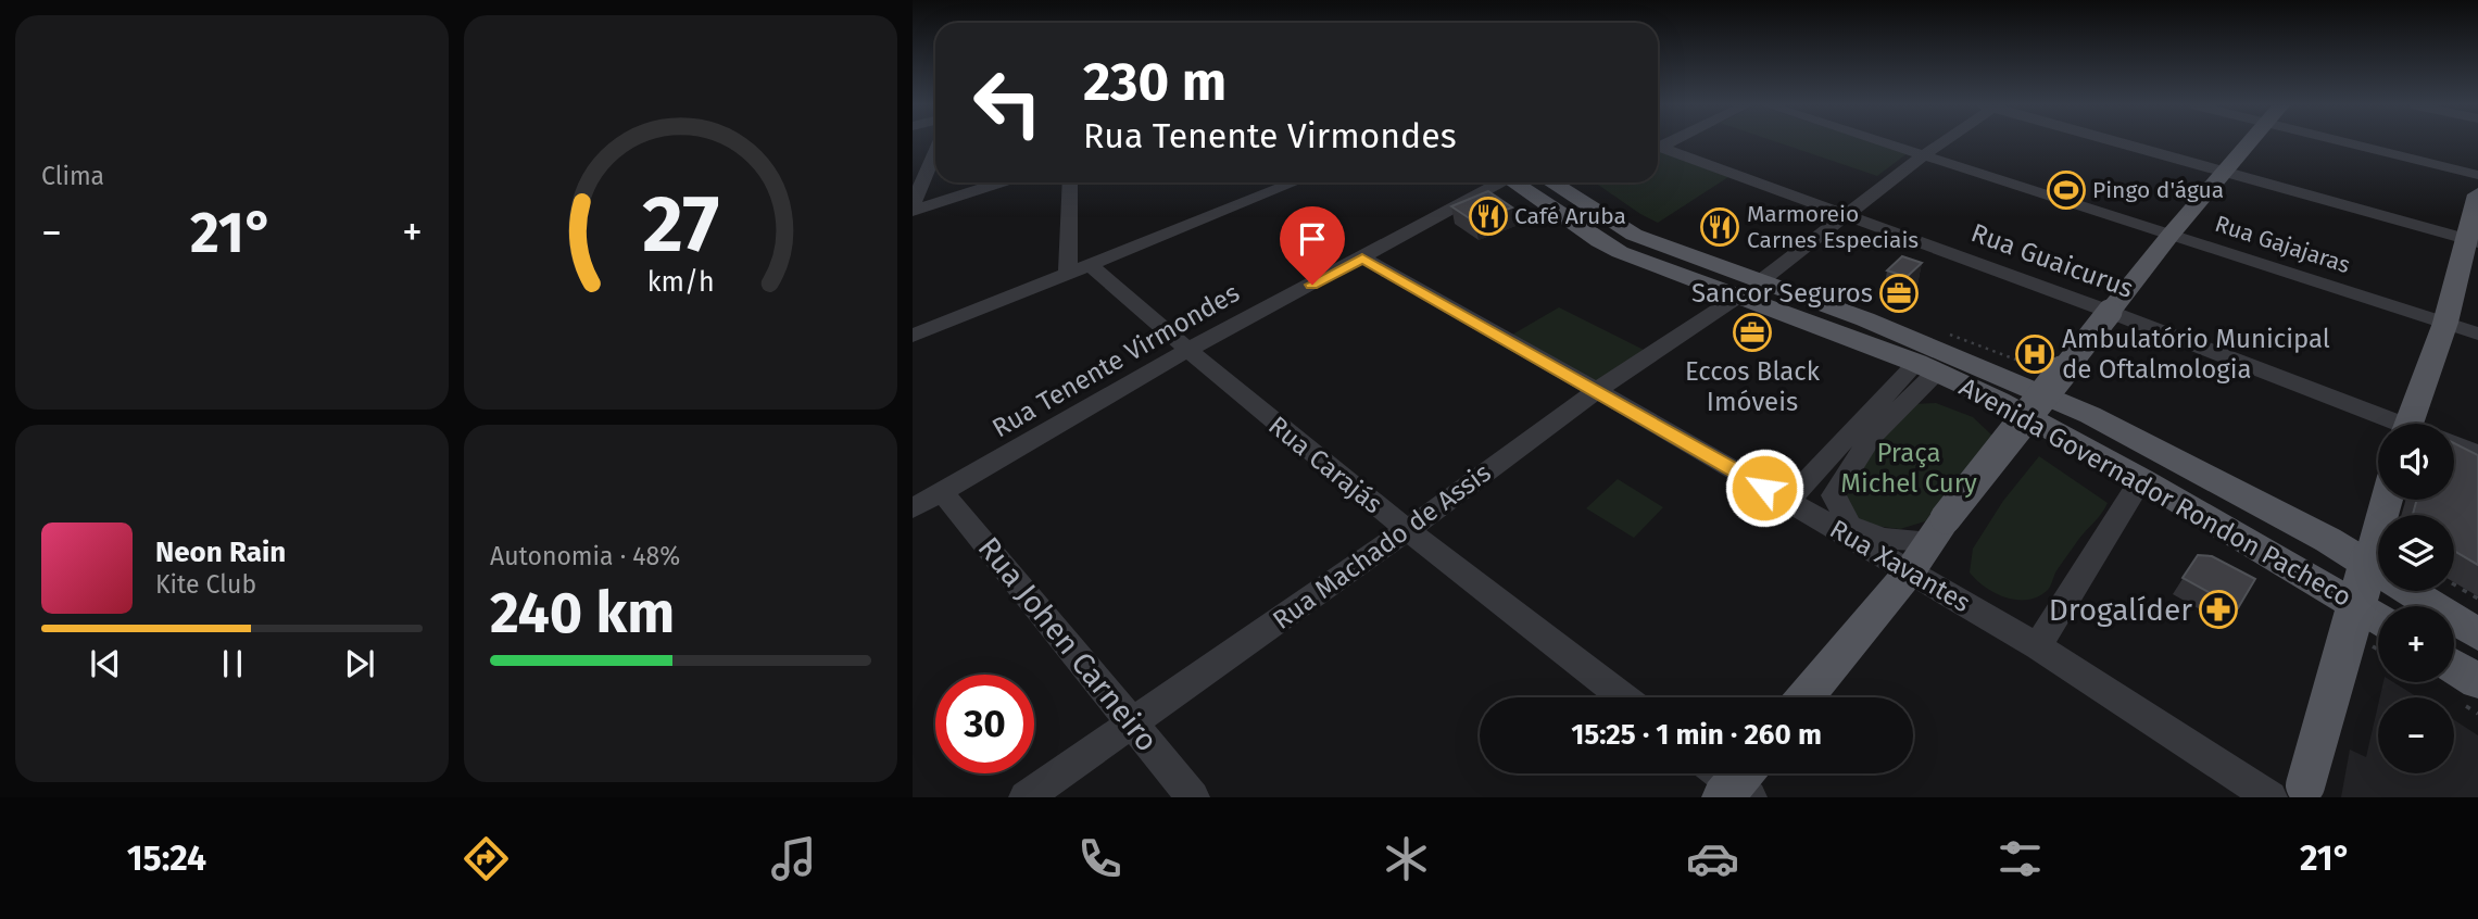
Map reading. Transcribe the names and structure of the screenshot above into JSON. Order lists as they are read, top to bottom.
{
  "streets": {
    "main road": ["Avenida Governador Rondon Pacheco"],
    "street": [
      "Rua Gajajaras",
      "Rua Guaicurus",
      "Rua Tenente Virmondes",
      "Rua Carajás",
      "Rua Machado de Assis",
      "Rua Xavantes",
      "Rua Johen Carneiro"
    ]
  },
  "crossings": [
    ["Rua Gajajaras", "Rua Machado de Assis"],
    ["Rua Guaicurus", "Rua Machado de Assis"],
    ["Rua Tenente Virmondes", "Rua Carajás"],
    ["Rua Tenente Virmondes", "Rua Xavantes"],
    ["Rua Tenente Virmondes", "Rua Johen Carneiro"],
    ["Rua Carajás", "Rua Machado de Assis"],
    ["Avenida Governador Rondon Pacheco", "Rua Machado de Assis"],
    ["Rua Machado de Assis", "Rua Xavantes"],
    ["Rua Machado de Assis", "Rua Johen Carneiro"]
  ],
  "parks": ["Praça Michel Cury"],
  "places": {
    "sports": ["Pingo d'água"],
    "restaurant": ["Café Aruba", "Marmoreio Carnes Especiais"],
    "office": ["Sancor Seguros", "Eccos Black Imóveis"],
    "hospital": ["Ambulatório Municipal de Oftalmologia"],
    "pharmacy": ["Drogalíder"]
  },
  "page": {
    "tile": [
      "Clima",
      ["Autonomia · 48%", "240 km"]
    ],
    "turn": ["230 m", "Rua Tenente Virmondes"],
    "heat": ["−", "21°", "+"],
    "map_buttons": ["+", "−"],
    "song": ["Neon Rain", "Kite Club"],
    "limit": "30",
    "trip": "15:25 · 1 min · 260 m",
    "tabs": ["15:24", "21°"],
    "gauge": ["27", "km/h"]
  }
}
